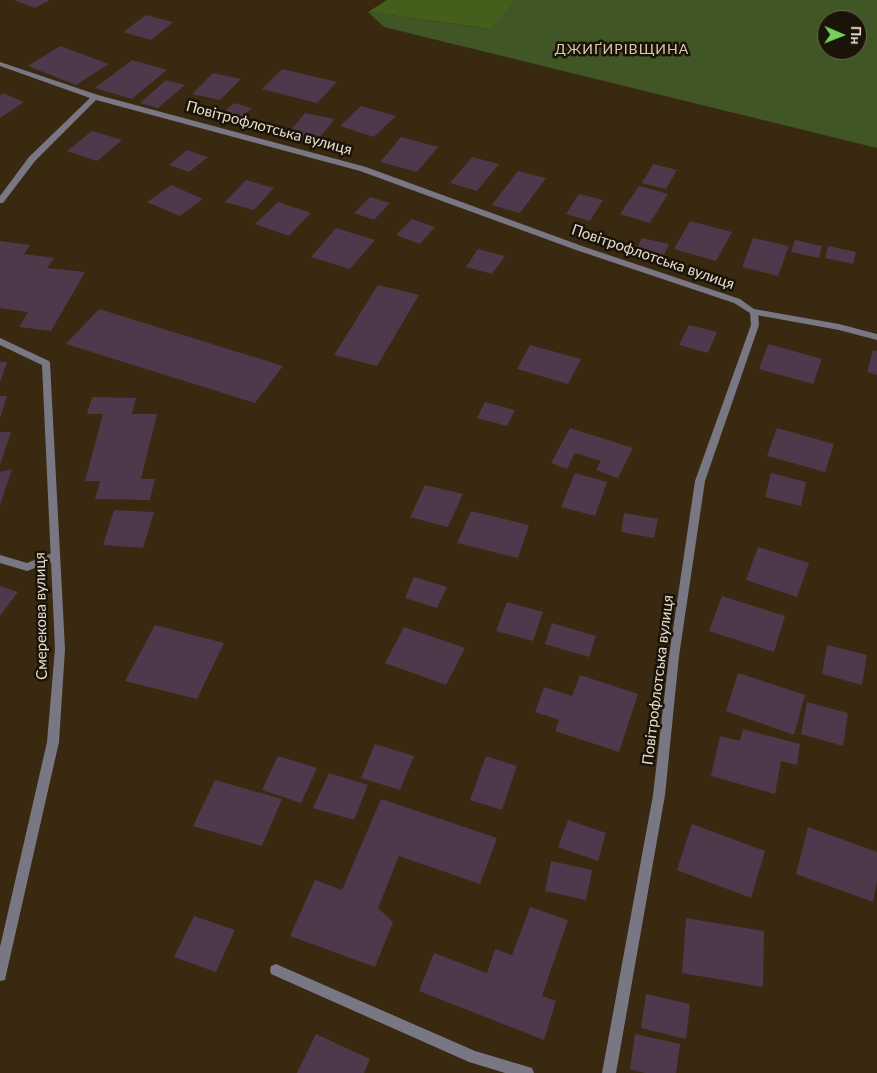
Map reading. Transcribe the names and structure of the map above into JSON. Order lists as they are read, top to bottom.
{
  "streets": {
    "street": ["Повітрофлотська вулиця", "Смерекова вулиця"]
  },
  "districts": ["ДЖИҐИРІВЩИНА"],
  "north": "right"
}
